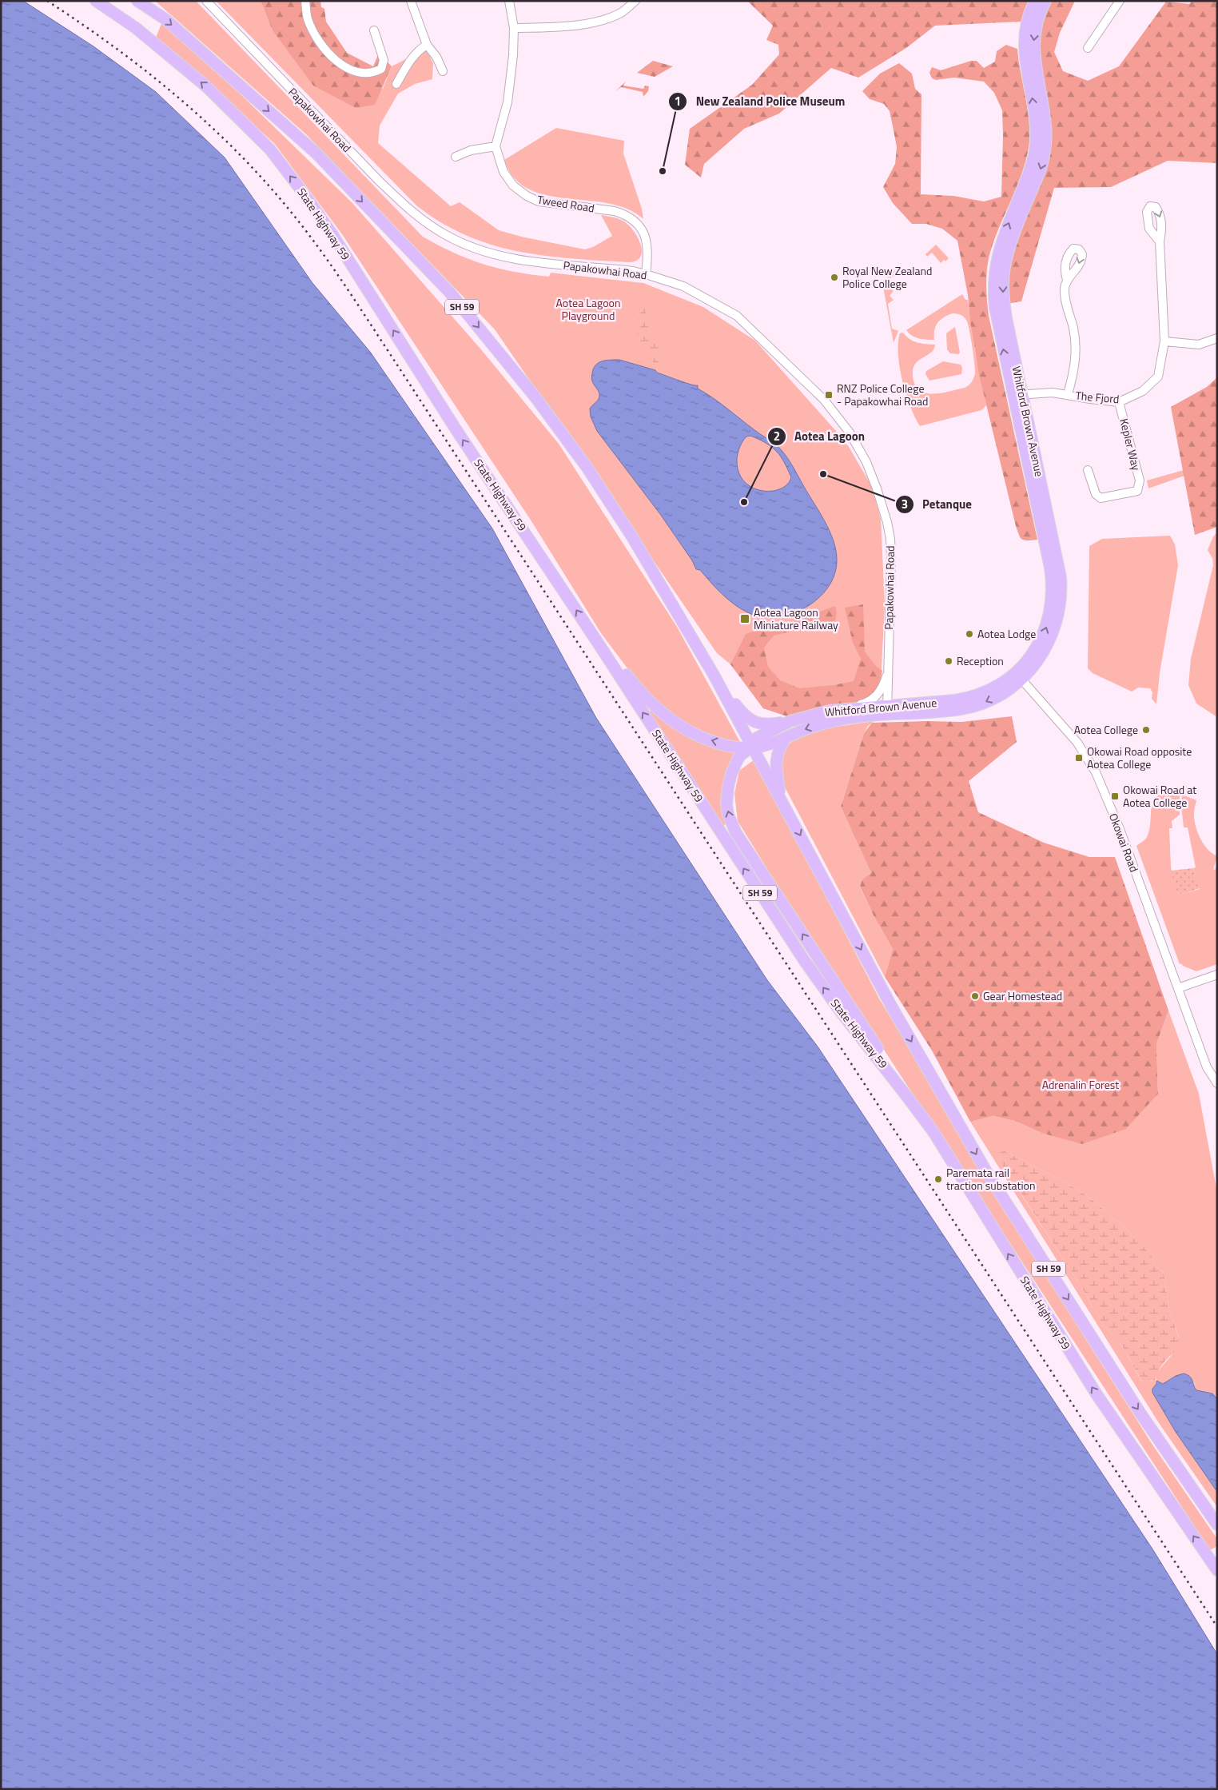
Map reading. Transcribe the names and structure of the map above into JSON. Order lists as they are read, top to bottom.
{
  "streets": {
    "main road": ["State Highway 59", "SH 59", "Whitford Brown Avenue"],
    "street": [
      "Papakowhai Road",
      "Tweed Road",
      "The Fjord",
      "Kepler Way",
      "Okowai Road"
    ]
  },
  "crossings": [
    ["Papakowhai Road", "Tweed Road"],
    ["Papakowhai Road", "Whitford Brown Avenue"],
    ["SH 59", "Whitford Brown Avenue"],
    ["The Fjord", "Whitford Brown Avenue"],
    ["The Fjord", "Kepler Way"],
    ["Whitford Brown Avenue", "Okowai Road"]
  ],
  "parks": ["Aotea Lagoon Playground", "Adrenalin Forest"],
  "places": {
    "other": [
      "New Zealand Police Museum",
      "Royal New Zealand Police College",
      "Petanque",
      "Aotea Lagoon",
      "Aotea Lodge",
      "Reception",
      "Aotea College",
      "Gear Homestead",
      "Paremata rail traction substation"
    ],
    "transit": [
      "RNZ Police College - Papakowhai Road",
      "Aotea Lagoon Miniature Railway",
      "Okowai Road opposite Aotea College",
      "Okowai Road at Aotea College"
    ]
  }
}
